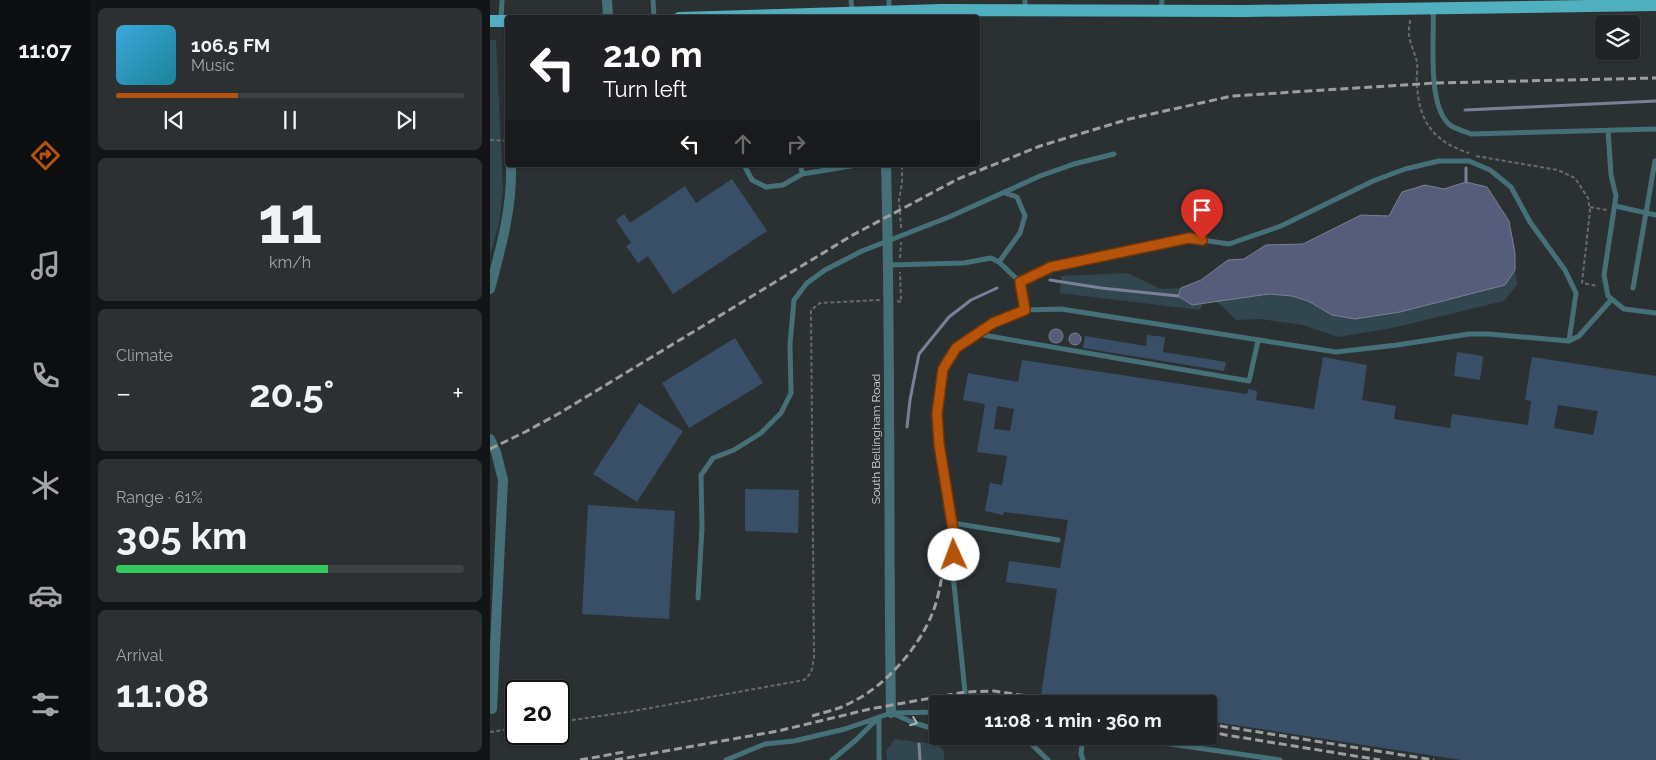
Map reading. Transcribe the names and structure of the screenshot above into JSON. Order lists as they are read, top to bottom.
{
  "streets": {
    "street": ["South Bellingham Road"]
  },
  "page": {
    "tabs": "11:07",
    "turn": ["210 m", "Turn left"],
    "song": ["106.5 FM", "Music"],
    "tile": [
      ["11", "km/h"],
      "Climate",
      ["Range · 61%", "305 km"],
      ["Arrival", "11:08"]
    ],
    "heat": ["−", "20.5°", "+"],
    "limit": "20",
    "trip": "11:08 · 1 min · 360 m"
  }
}
